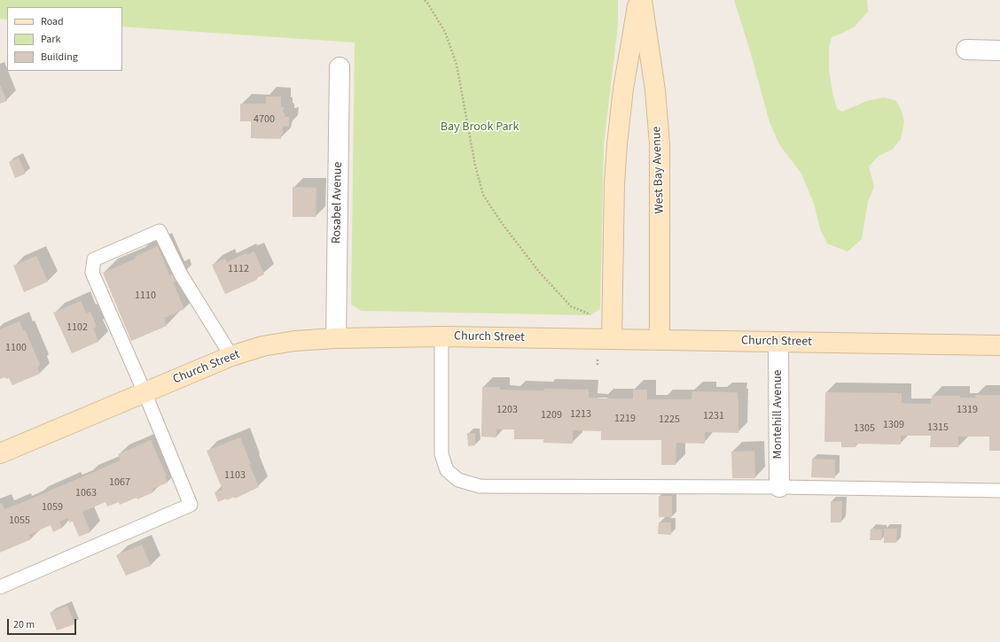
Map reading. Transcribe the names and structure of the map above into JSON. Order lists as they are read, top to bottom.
{
  "streets": {
    "main road": ["West Bay Avenue", "Church Street"],
    "street": ["Rosabel Avenue", "Montehill Avenue"]
  },
  "crossings": [
    ["West Bay Avenue", "Church Street"],
    ["Rosabel Avenue", "Church Street"],
    ["Church Street", "Montehill Avenue"]
  ],
  "parks": ["Bay Brook Park"],
  "house_numbers": [
    "4700",
    "1112",
    "1110",
    "1102",
    "1100",
    "1203",
    "1319",
    "1213",
    "1209",
    "1231",
    "1219",
    "1225",
    "1309",
    "1315",
    "1305",
    "1103",
    "1067",
    "1063",
    "1059",
    "1055"
  ],
  "legend": ["Road", "Park", "Building"],
  "scale_bar": "20 m"
}
